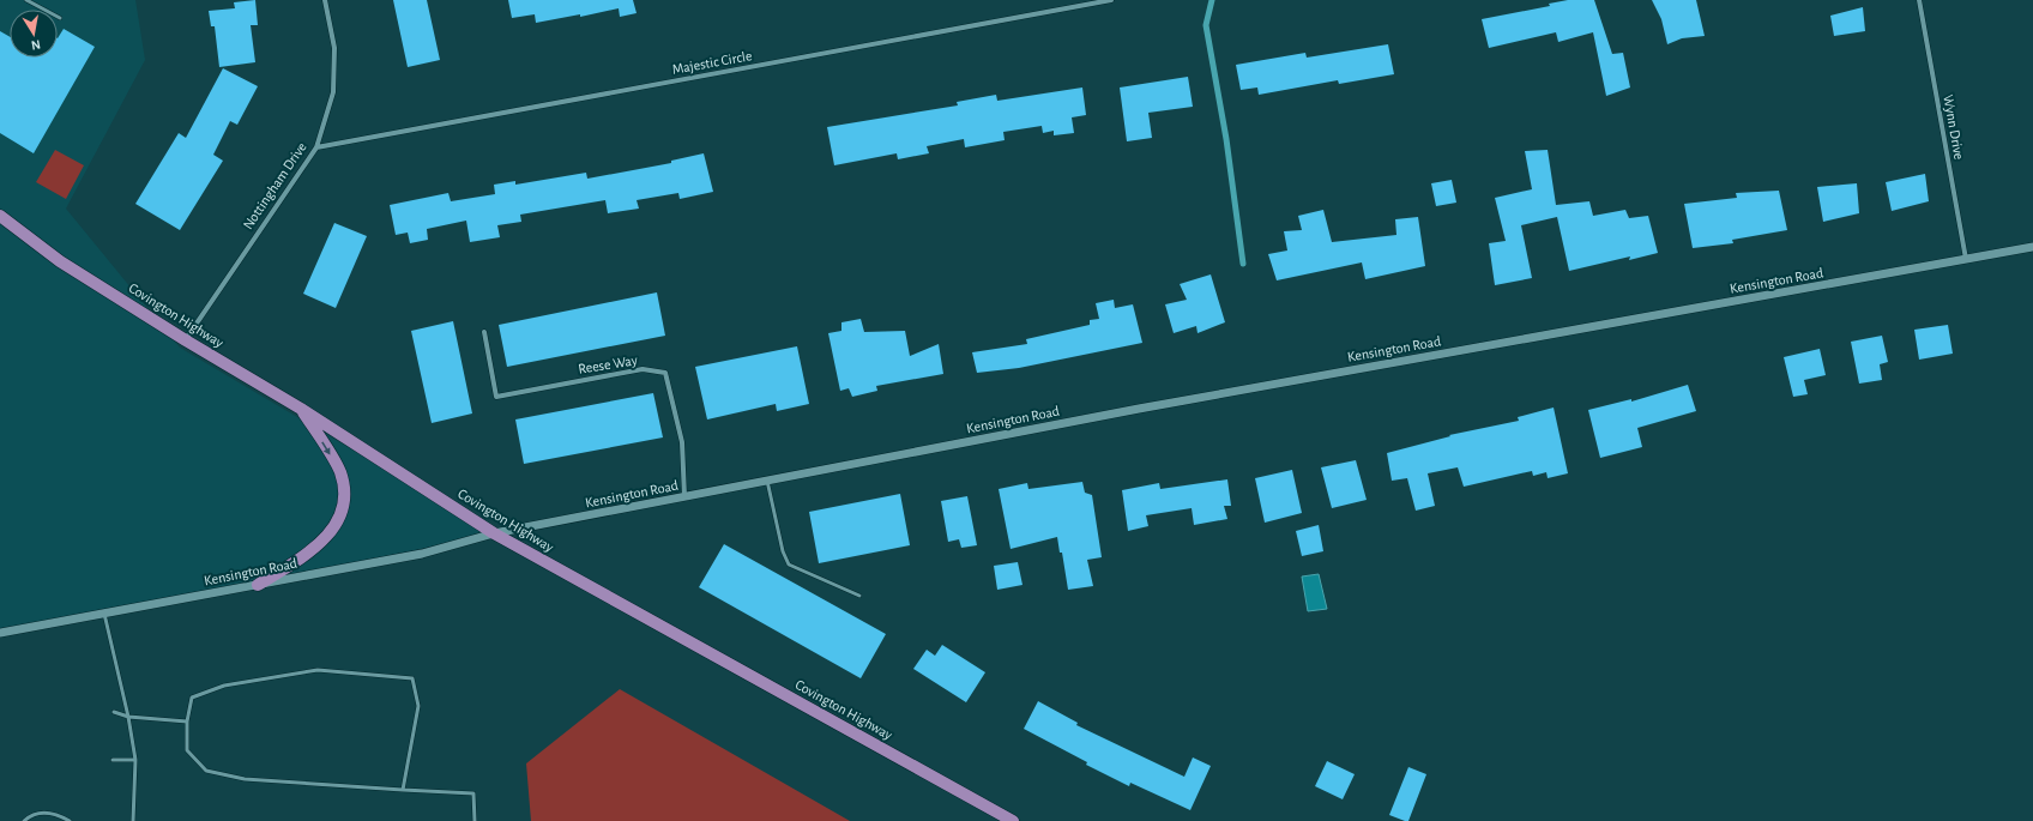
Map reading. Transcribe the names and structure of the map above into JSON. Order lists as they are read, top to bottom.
{
  "streets": {
    "main road": ["Covington Highway"],
    "street": [
      "Majestic Circle",
      "Wynn Drive",
      "Nottingham Drive",
      "Kensington Road",
      "Reese Way"
    ]
  },
  "crossings": [
    ["Majestic Circle", "Nottingham Drive"],
    ["Wynn Drive", "Kensington Road"],
    ["Nottingham Drive", "Covington Highway"],
    ["Kensington Road", "Covington Highway"],
    ["Kensington Road", "Reese Way"]
  ],
  "north": "bottom"
}
